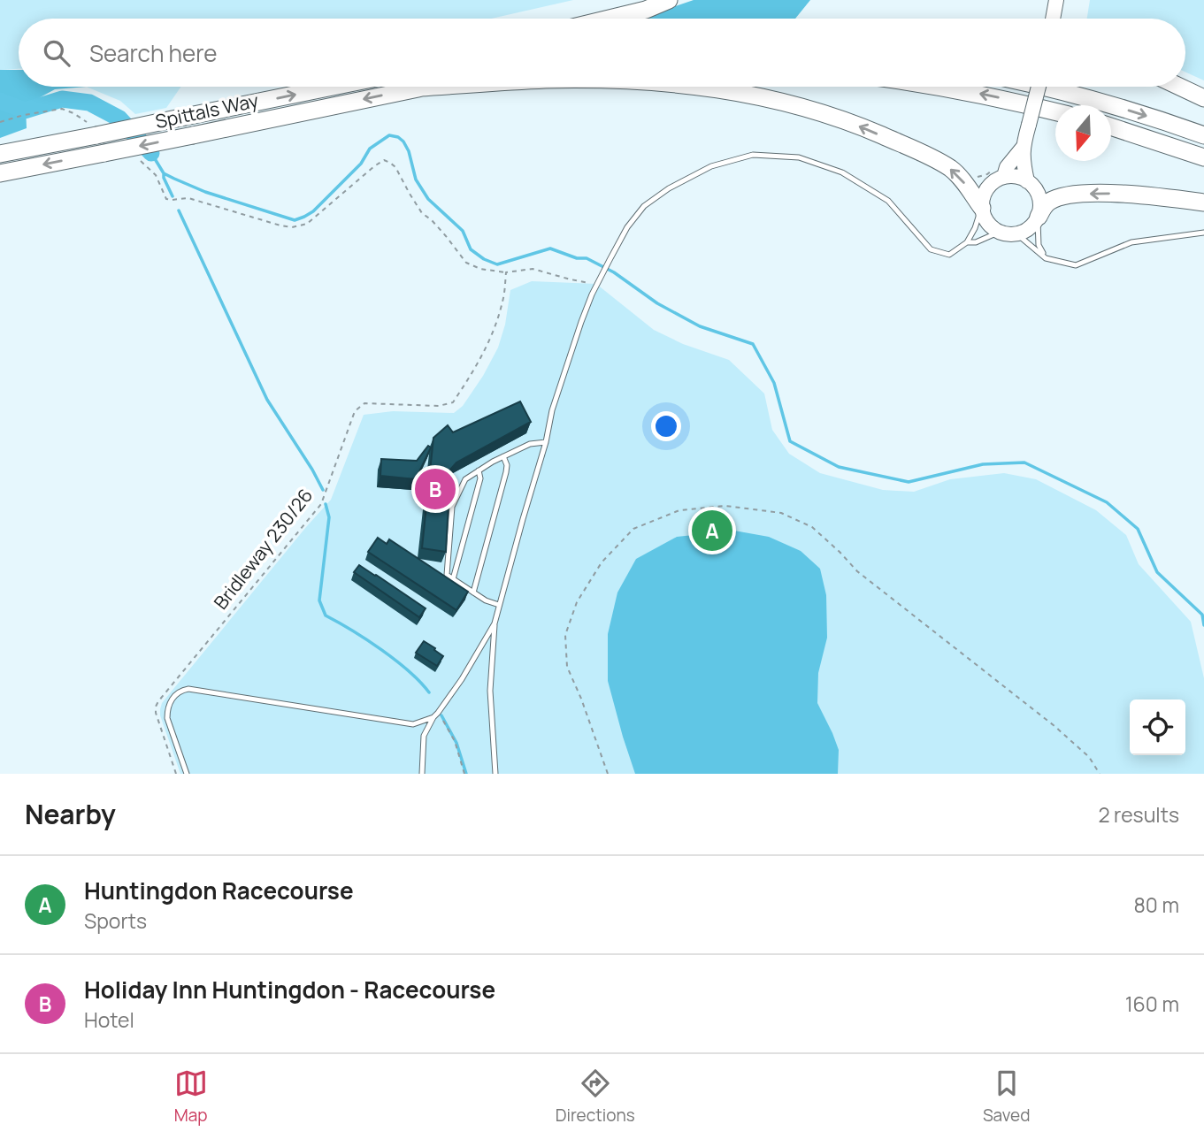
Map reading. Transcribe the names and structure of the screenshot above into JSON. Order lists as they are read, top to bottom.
{
  "streets": {
    "highway": ["Spittals Way"],
    "path": ["Bridleway 230/26"]
  },
  "north": "bottom",
  "page": {
    "search": "Search here",
    "pins": ["B", "A"],
    "heading": ["Nearby", "2 results"],
    "list": [
      {
        "mark": "A",
        "name": "Huntingdon Racecourse",
        "note": "Sports",
        "value": "80 m"
      },
      {
        "mark": "B",
        "name": "Holiday Inn Huntingdon - Racecourse",
        "note": "Hotel",
        "value": "160 m"
      }
    ],
    "nav": ["Map", "Directions", "Saved"]
  }
}
